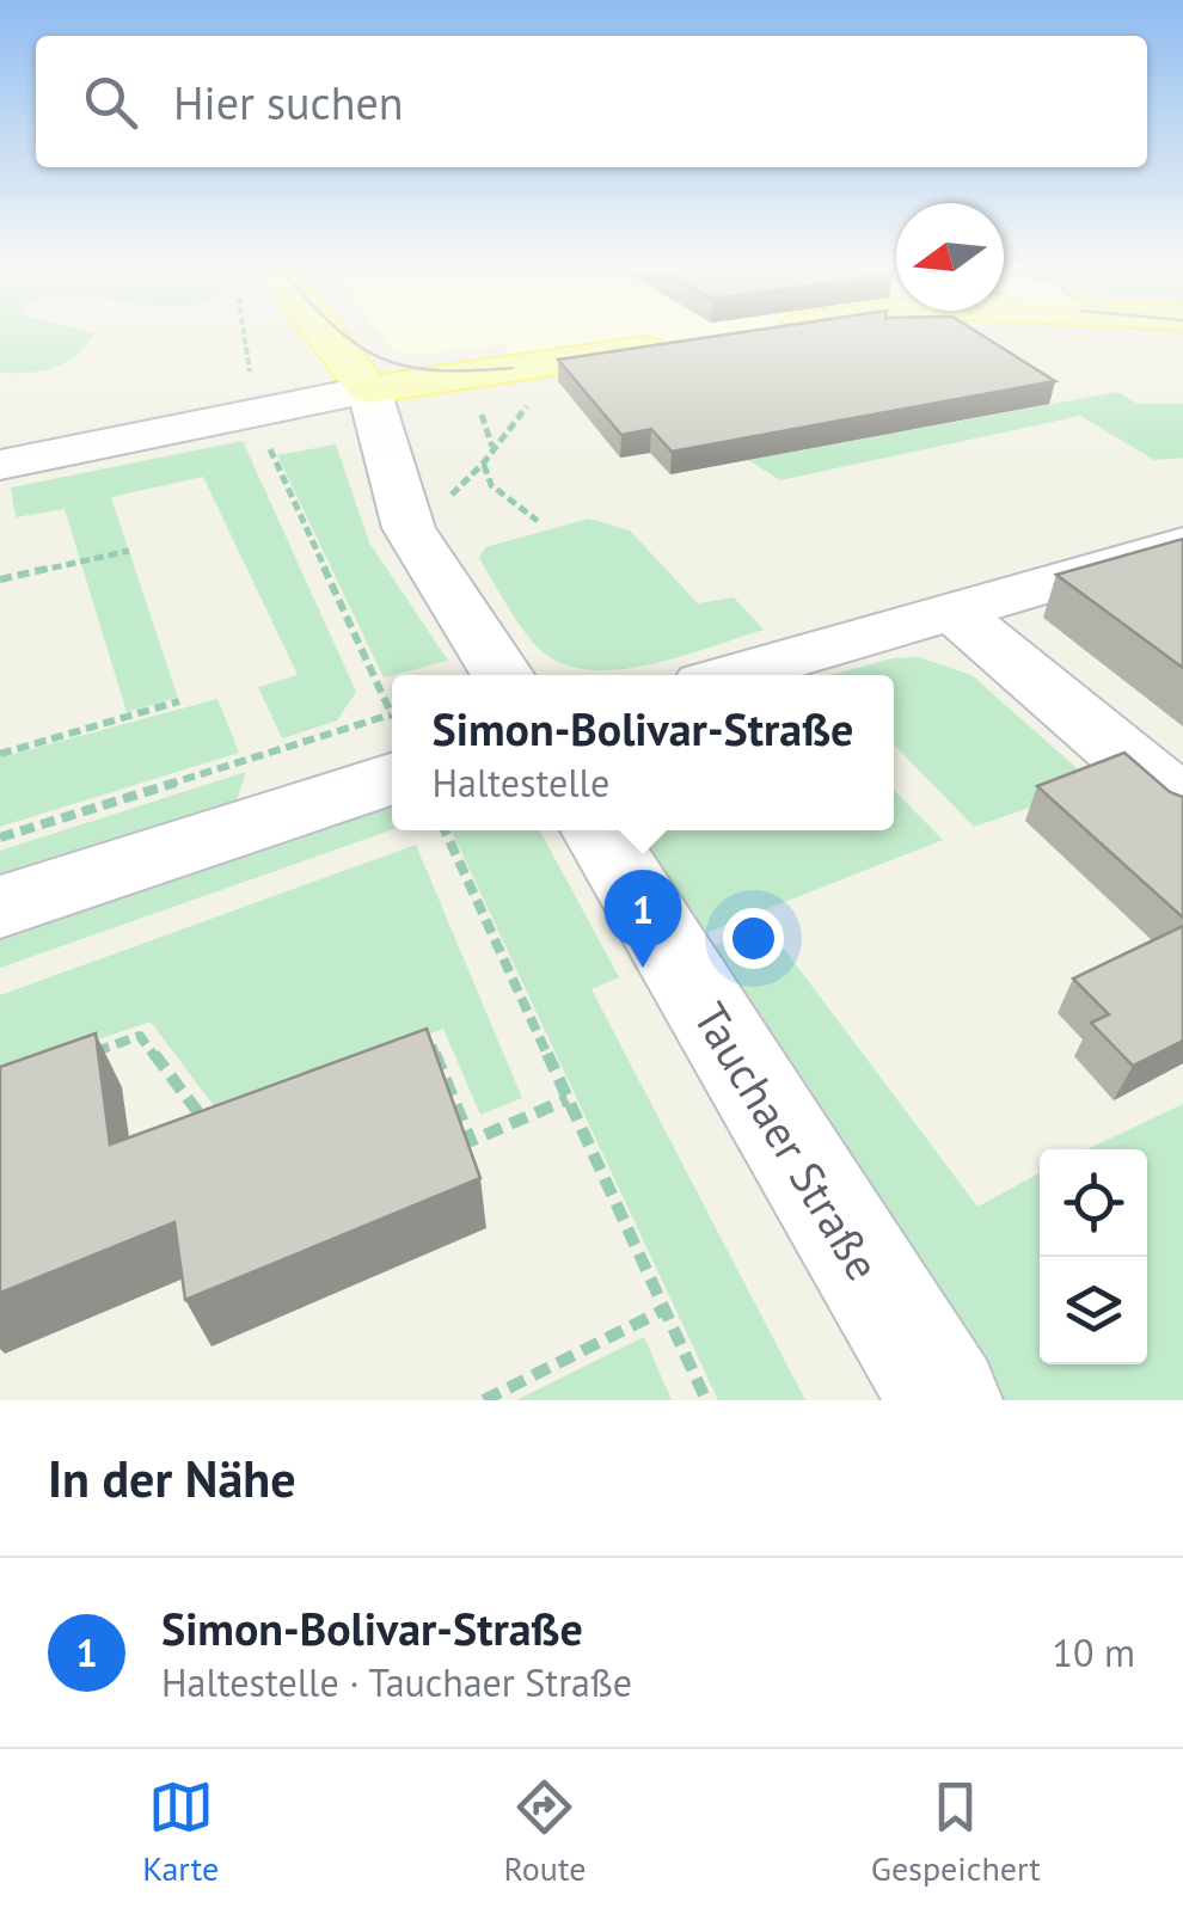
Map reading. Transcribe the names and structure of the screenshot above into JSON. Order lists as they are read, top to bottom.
{
  "streets": {
    "street": ["Tauchaer Straße"]
  },
  "north": "left",
  "page": {
    "search": "Hier suchen",
    "popup": ["Simon-Bolivar-Straße", "Haltestelle"],
    "pins": "1",
    "heading": "In der Nähe",
    "list": [
      {
        "mark": "1",
        "name": "Simon-Bolivar-Straße",
        "note": "Haltestelle · Tauchaer Straße",
        "value": "10 m"
      }
    ],
    "nav": ["Karte", "Route", "Gespeichert"]
  }
}
